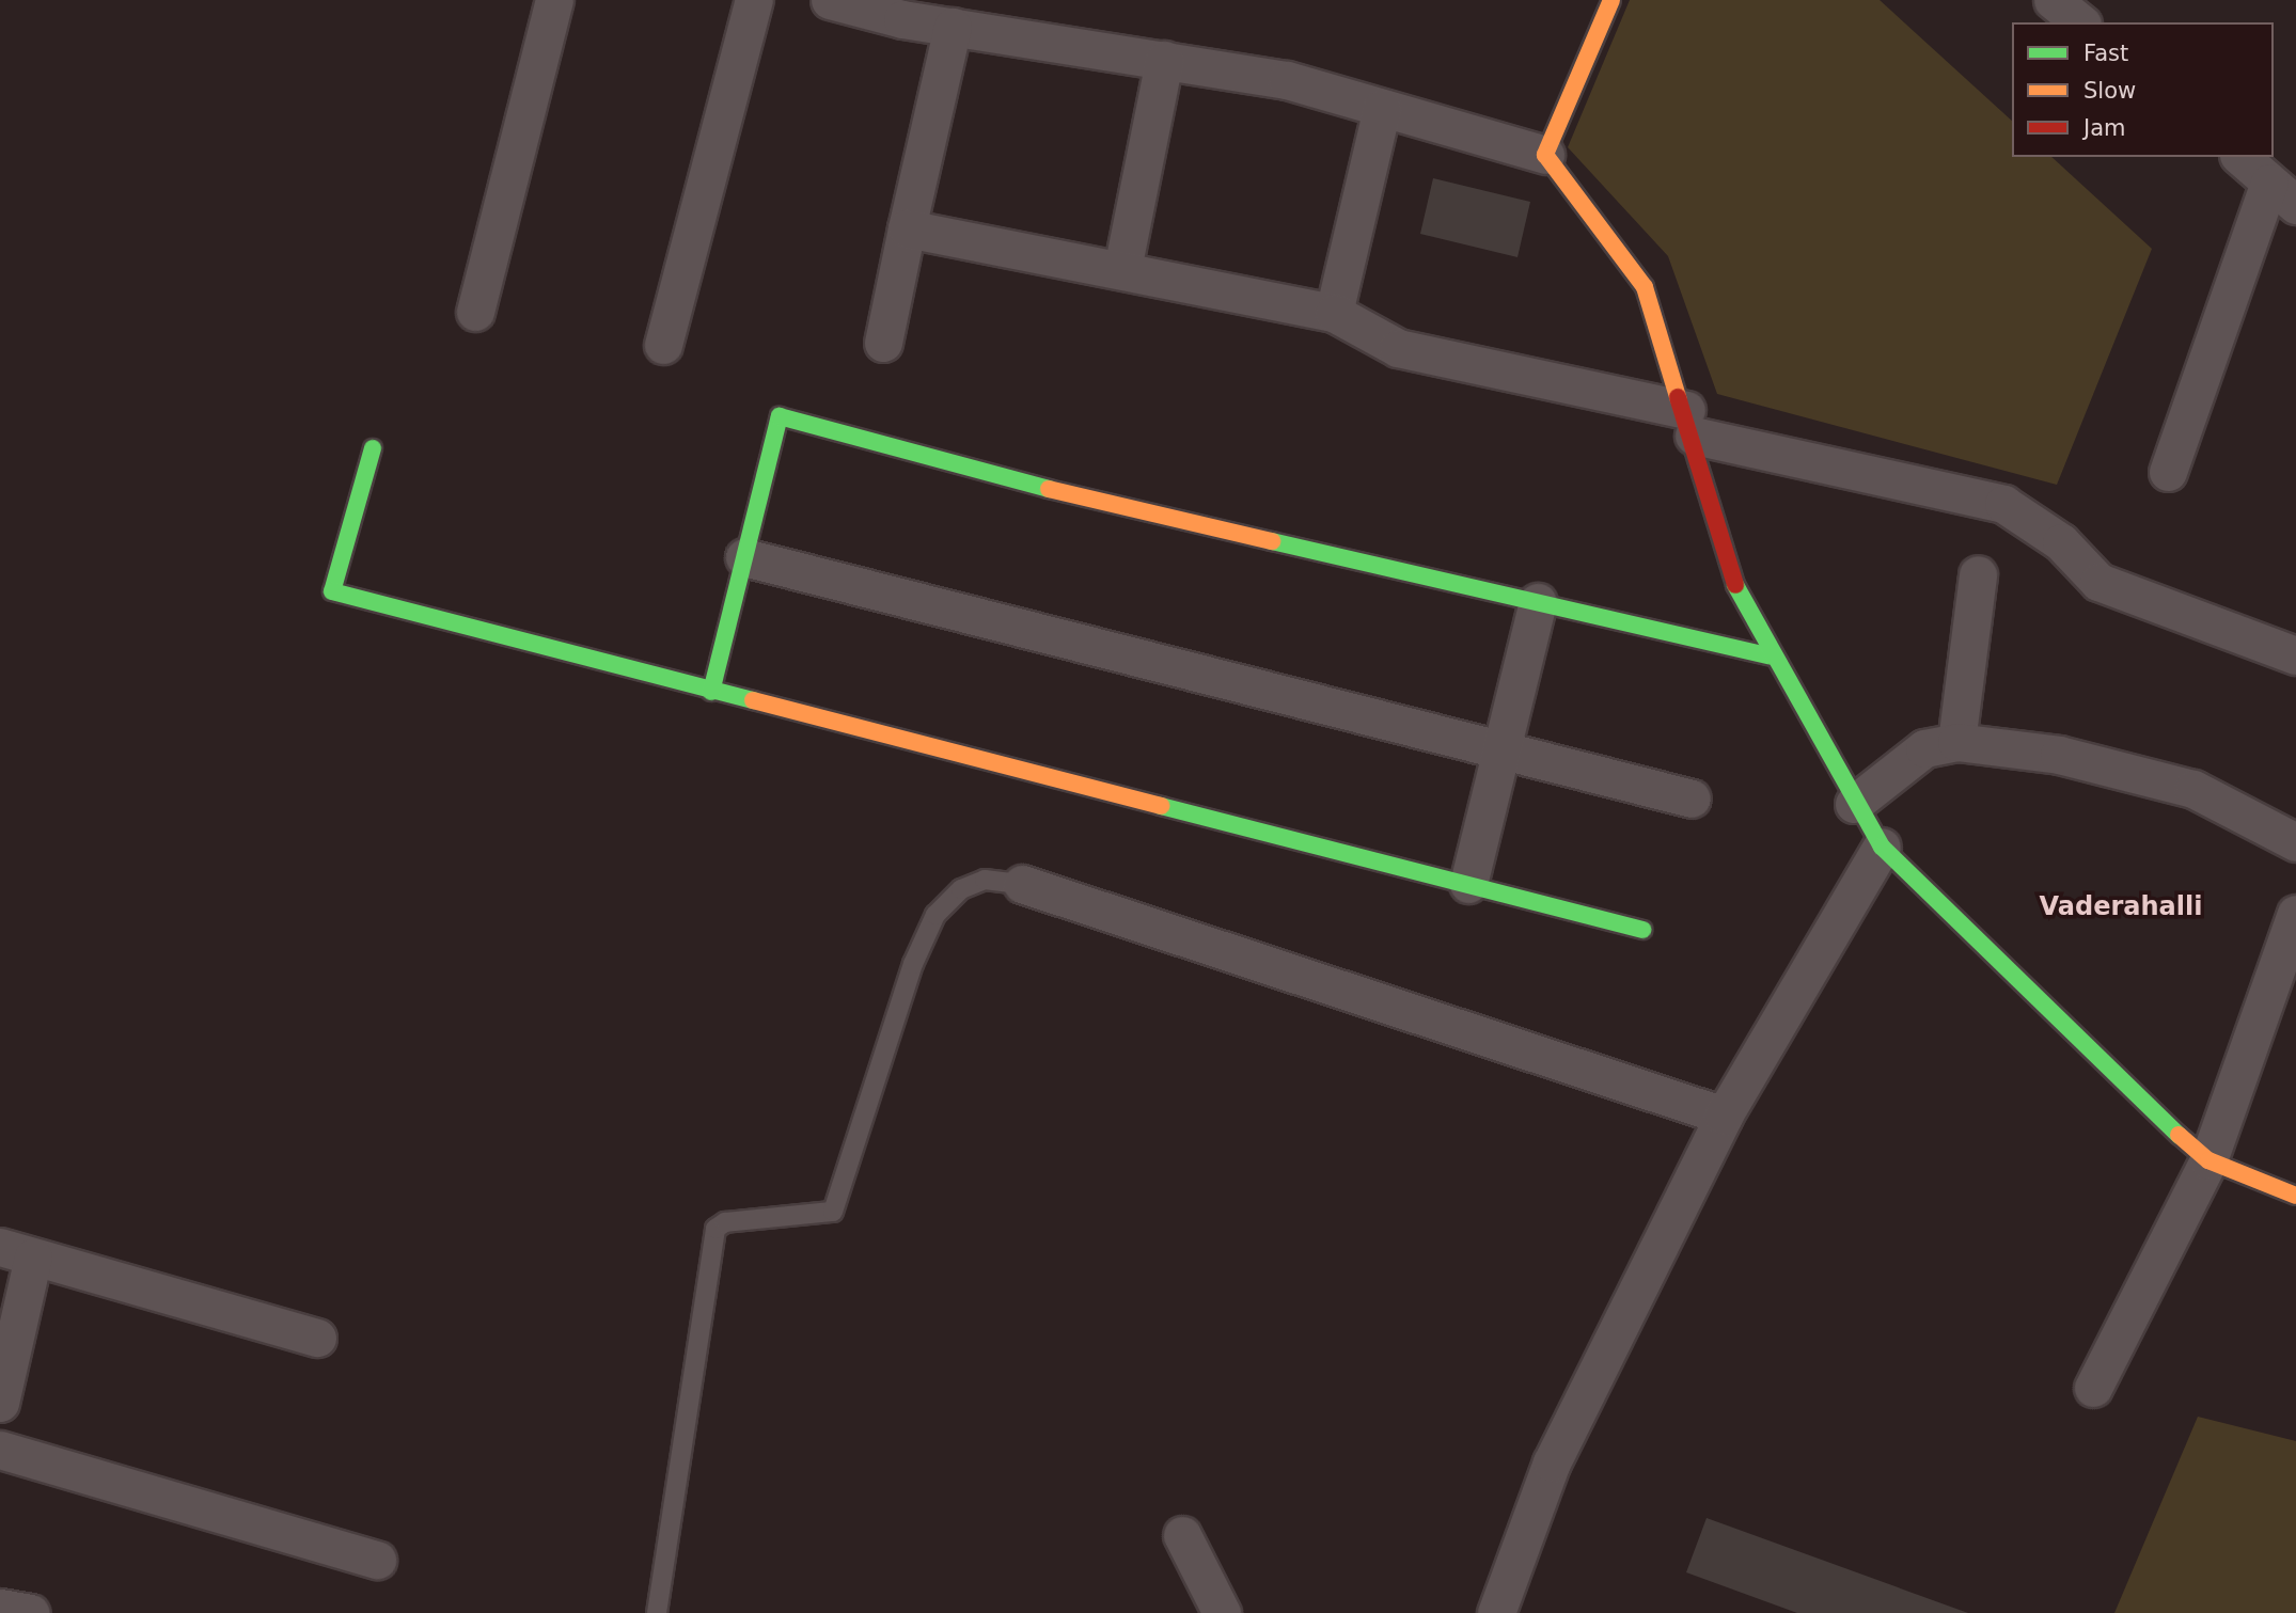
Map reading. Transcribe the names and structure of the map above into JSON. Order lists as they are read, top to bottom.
{
  "districts": ["Vaderahalli"],
  "legend": ["Fast", "Slow", "Jam"]
}
